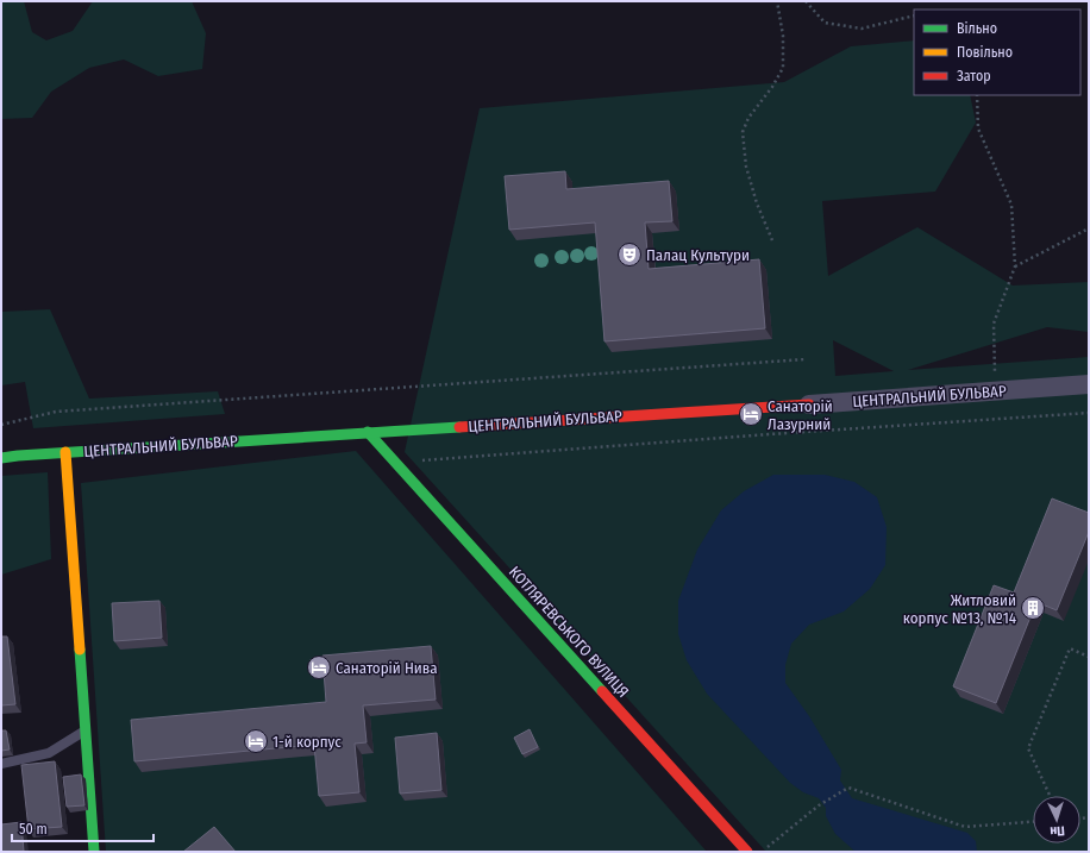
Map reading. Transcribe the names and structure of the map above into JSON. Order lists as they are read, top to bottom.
{
  "streets": {
    "street": ["ЦЕНТРАЛЬНИЙ БУЛЬВАР", "КОТЛЯРЕВСЬКОГО ВУЛИЦЯ"]
  },
  "crossings": [
    ["ЦЕНТРАЛЬНИЙ БУЛЬВАР", "КОТЛЯРЕВСЬКОГО ВУЛИЦЯ"]
  ],
  "places": {
    "theatre": ["Палац Культури"],
    "hotel": ["Санаторій Лазурний", "Санаторій Нива", "1-й корпус"],
    "building": ["Житловий корпус №13, №14"]
  },
  "legend": ["Вільно", "Повільно", "Затор"],
  "scale_bar": "50 m",
  "north": "bottom"
}
